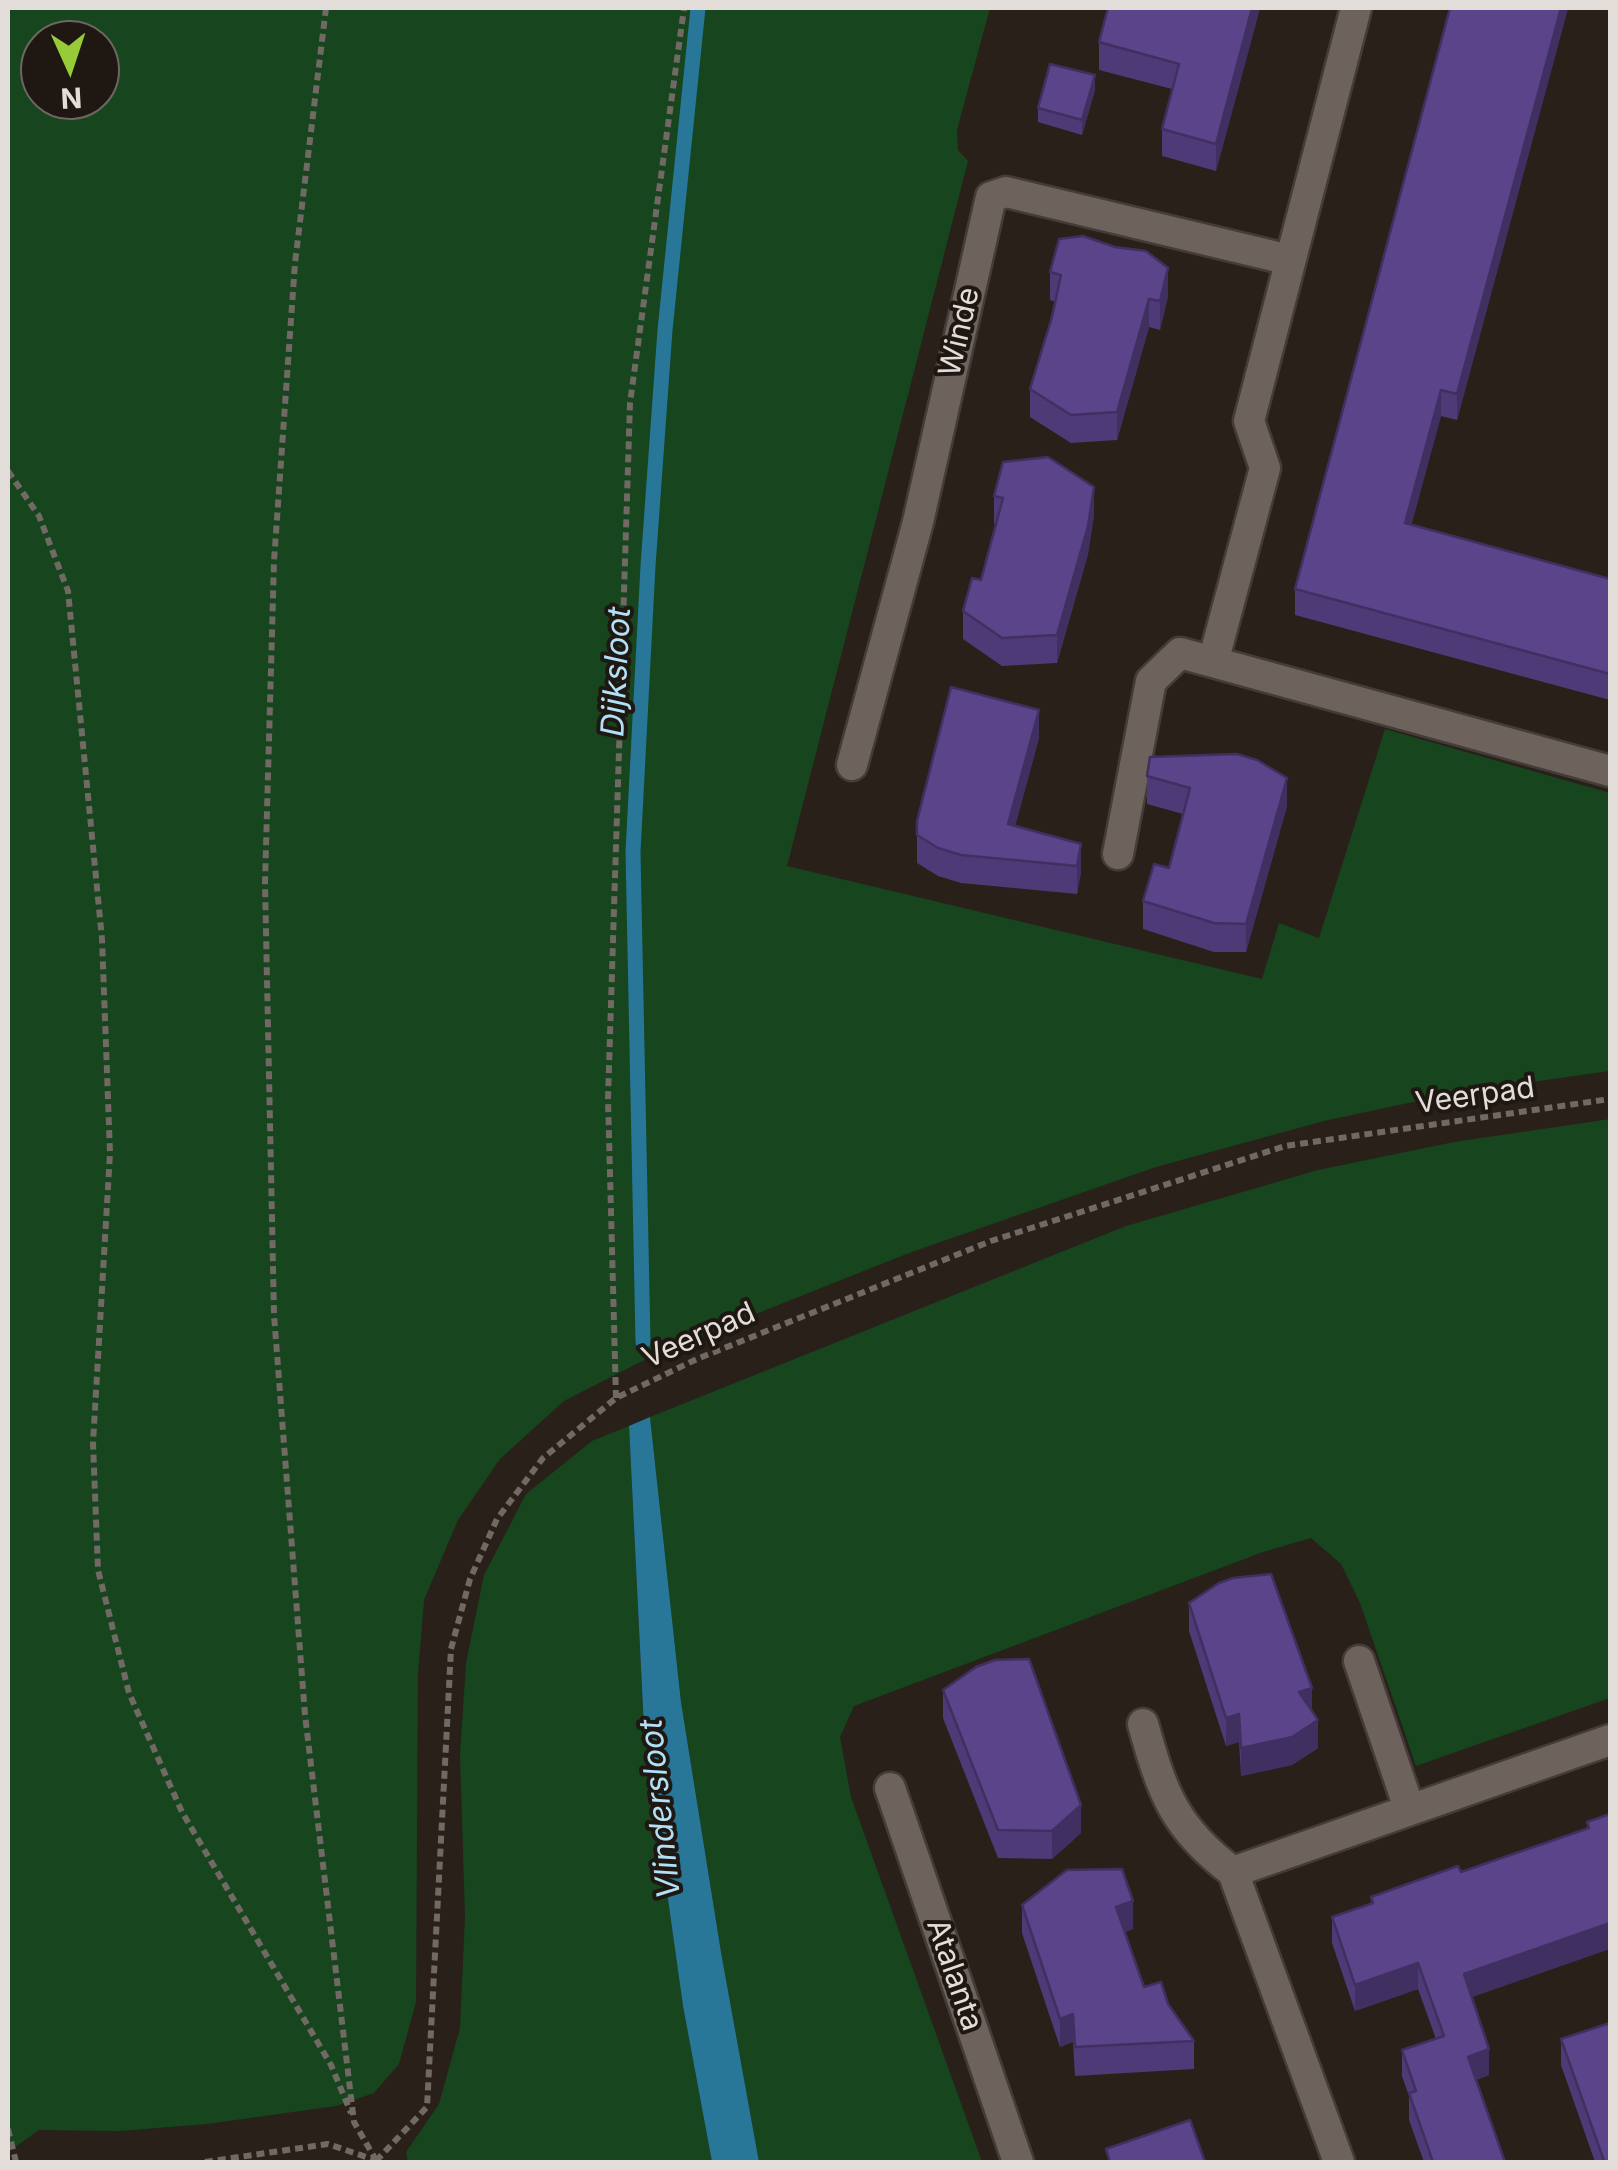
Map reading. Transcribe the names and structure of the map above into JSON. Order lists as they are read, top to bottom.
{
  "streets": {
    "street": ["Winde", "Atalanta"],
    "path": ["Veerpad"]
  },
  "water": ["Dijksloot", "Vlindersloot"],
  "north": "bottom"
}
